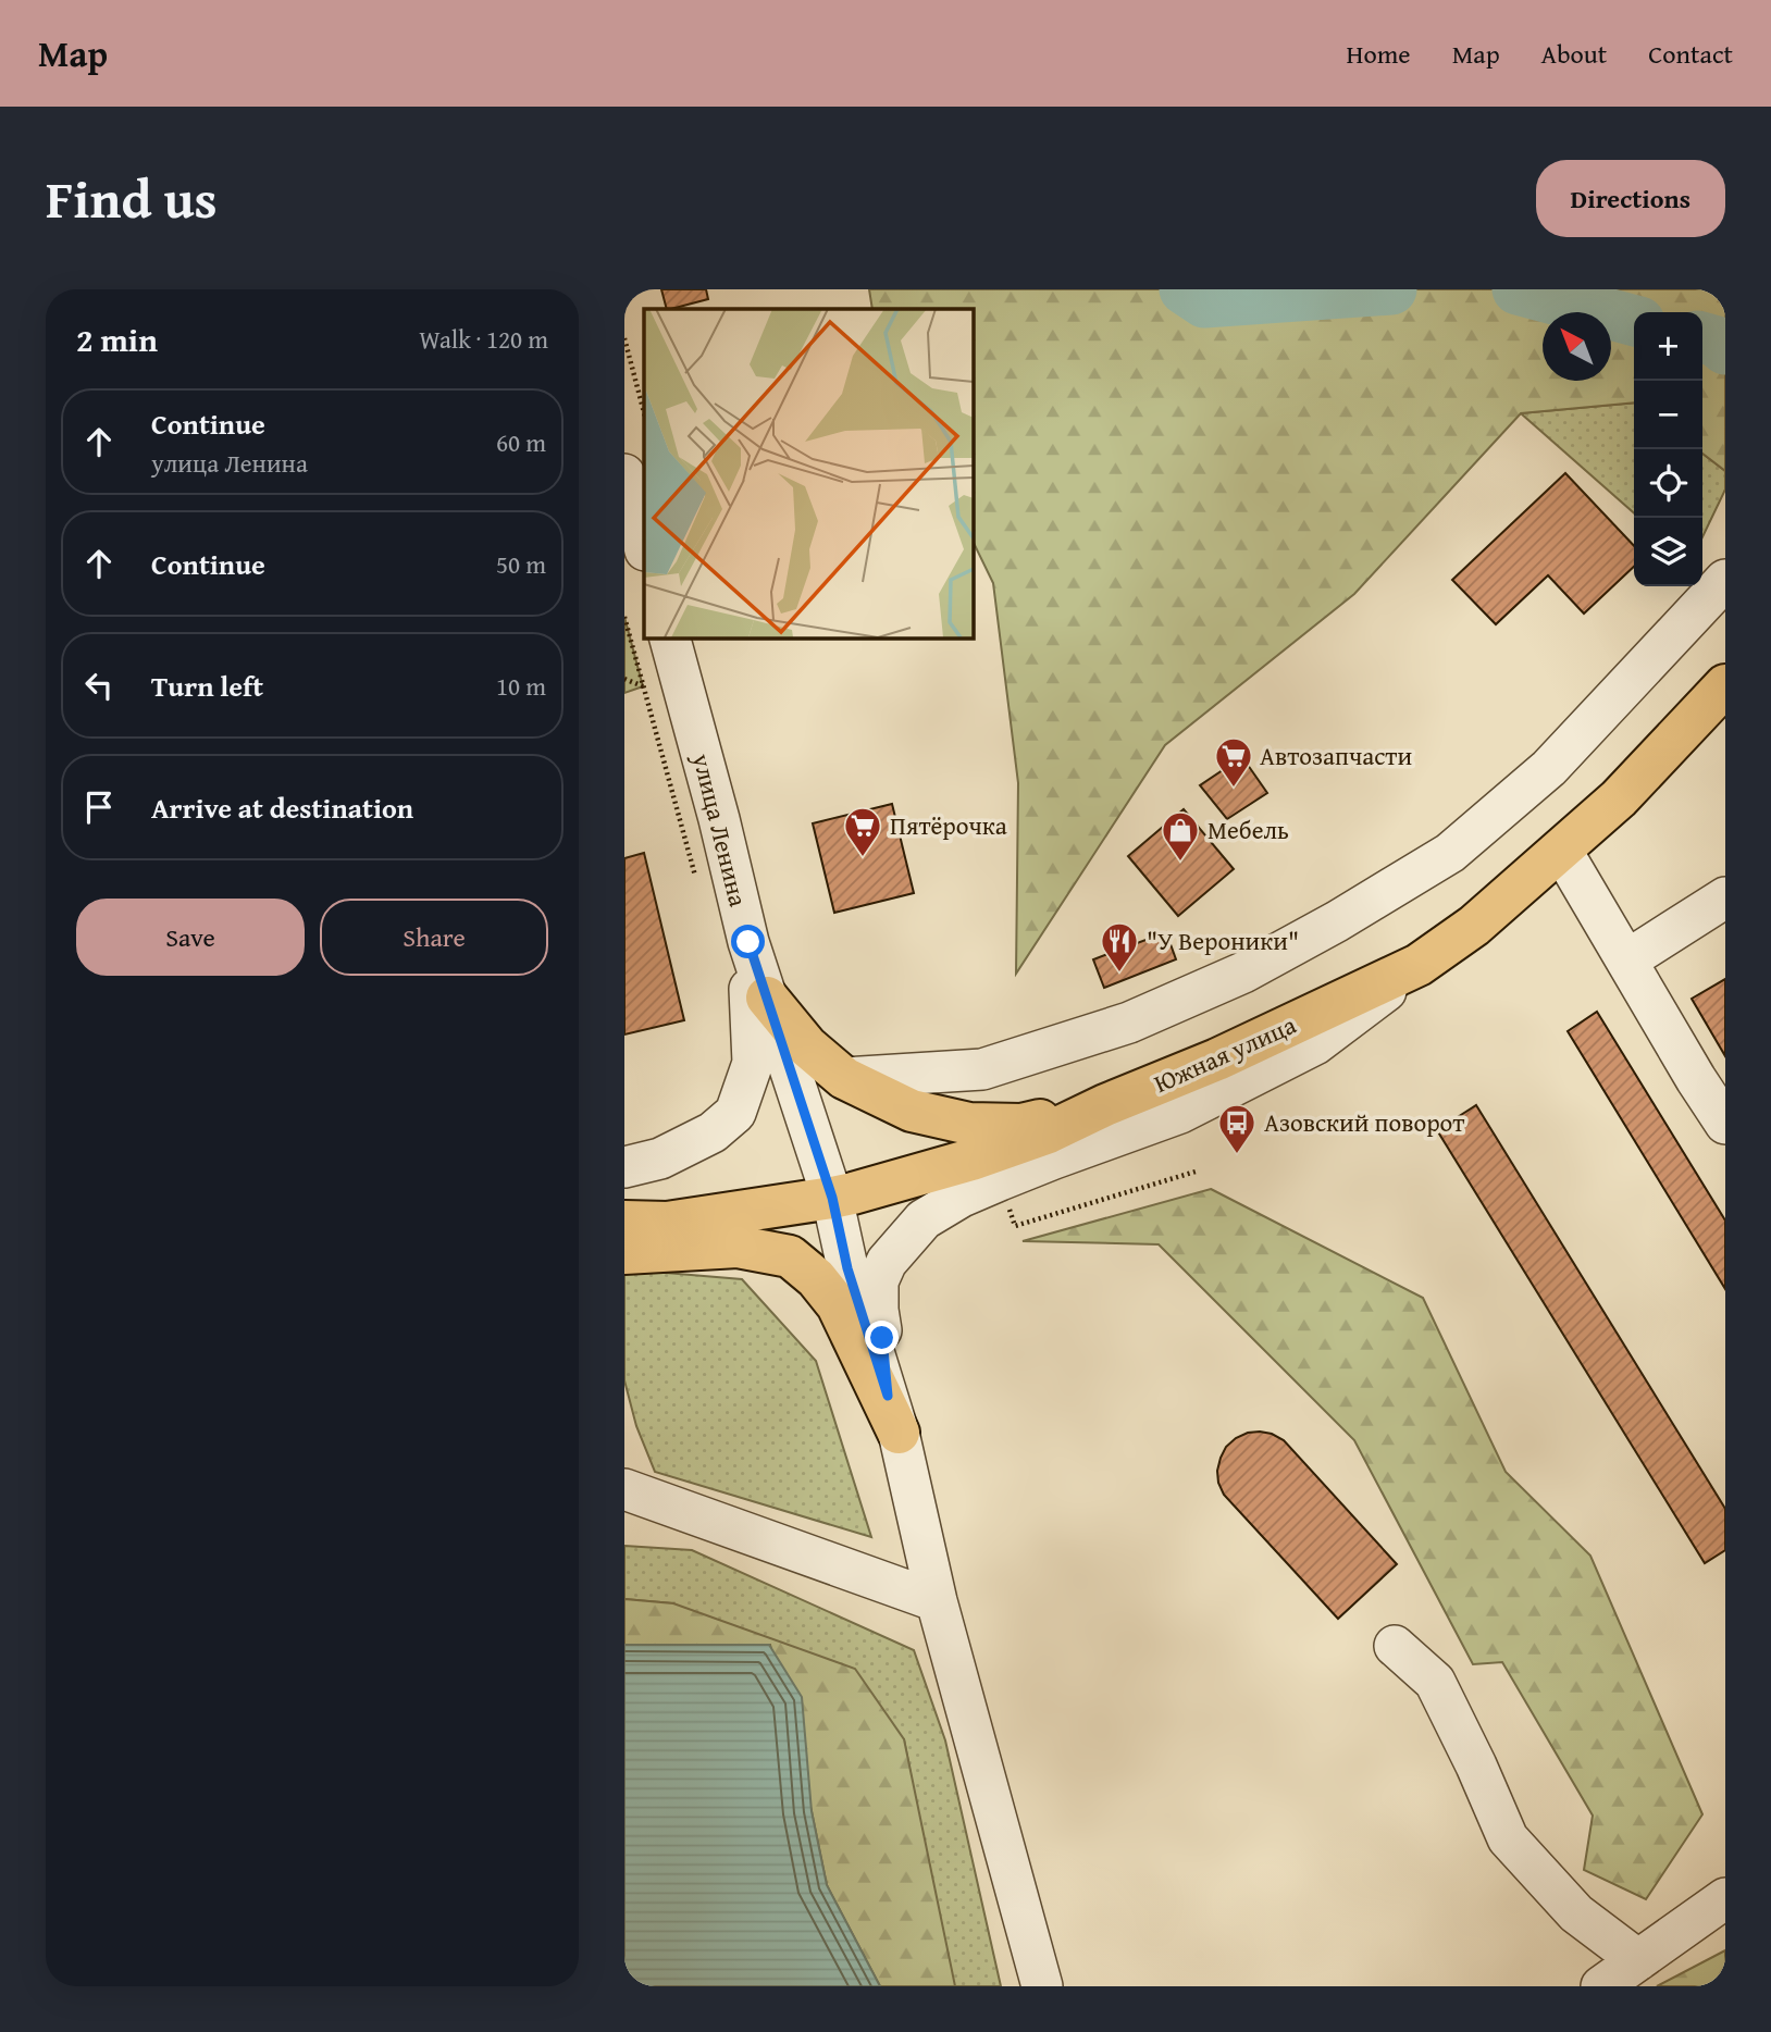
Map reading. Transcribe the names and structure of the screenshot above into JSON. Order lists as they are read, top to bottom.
{
  "streets": {
    "highway": ["Южная улица"],
    "street": ["улица Ленина"]
  },
  "crossings": [
    ["улица Ленина", "Южная улица"]
  ],
  "places": {
    "supermarket": ["Автозапчасти", "Пятёрочка"],
    "shop": ["Мебель"],
    "restaurant": ["\"У Вероники\""],
    "bus stop": ["Азовский поворот"]
  },
  "north": "top left",
  "page": {
    "header": "Map",
    "nav": [
      "Home",
      "Map",
      "About",
      "Contact"
    ],
    "title": "Find us",
    "buttons": [
      "Directions",
      ["Save", "Share"]
    ],
    "heading": ["2 min", "Walk · 120 m"],
    "map_buttons": ["+", "−"],
    "list": [
      ["Continue", "улица Ленина", "60 m"],
      ["Continue", "50 m"],
      ["Turn left", "10 m"],
      "Arrive at destination"
    ]
  }
}
